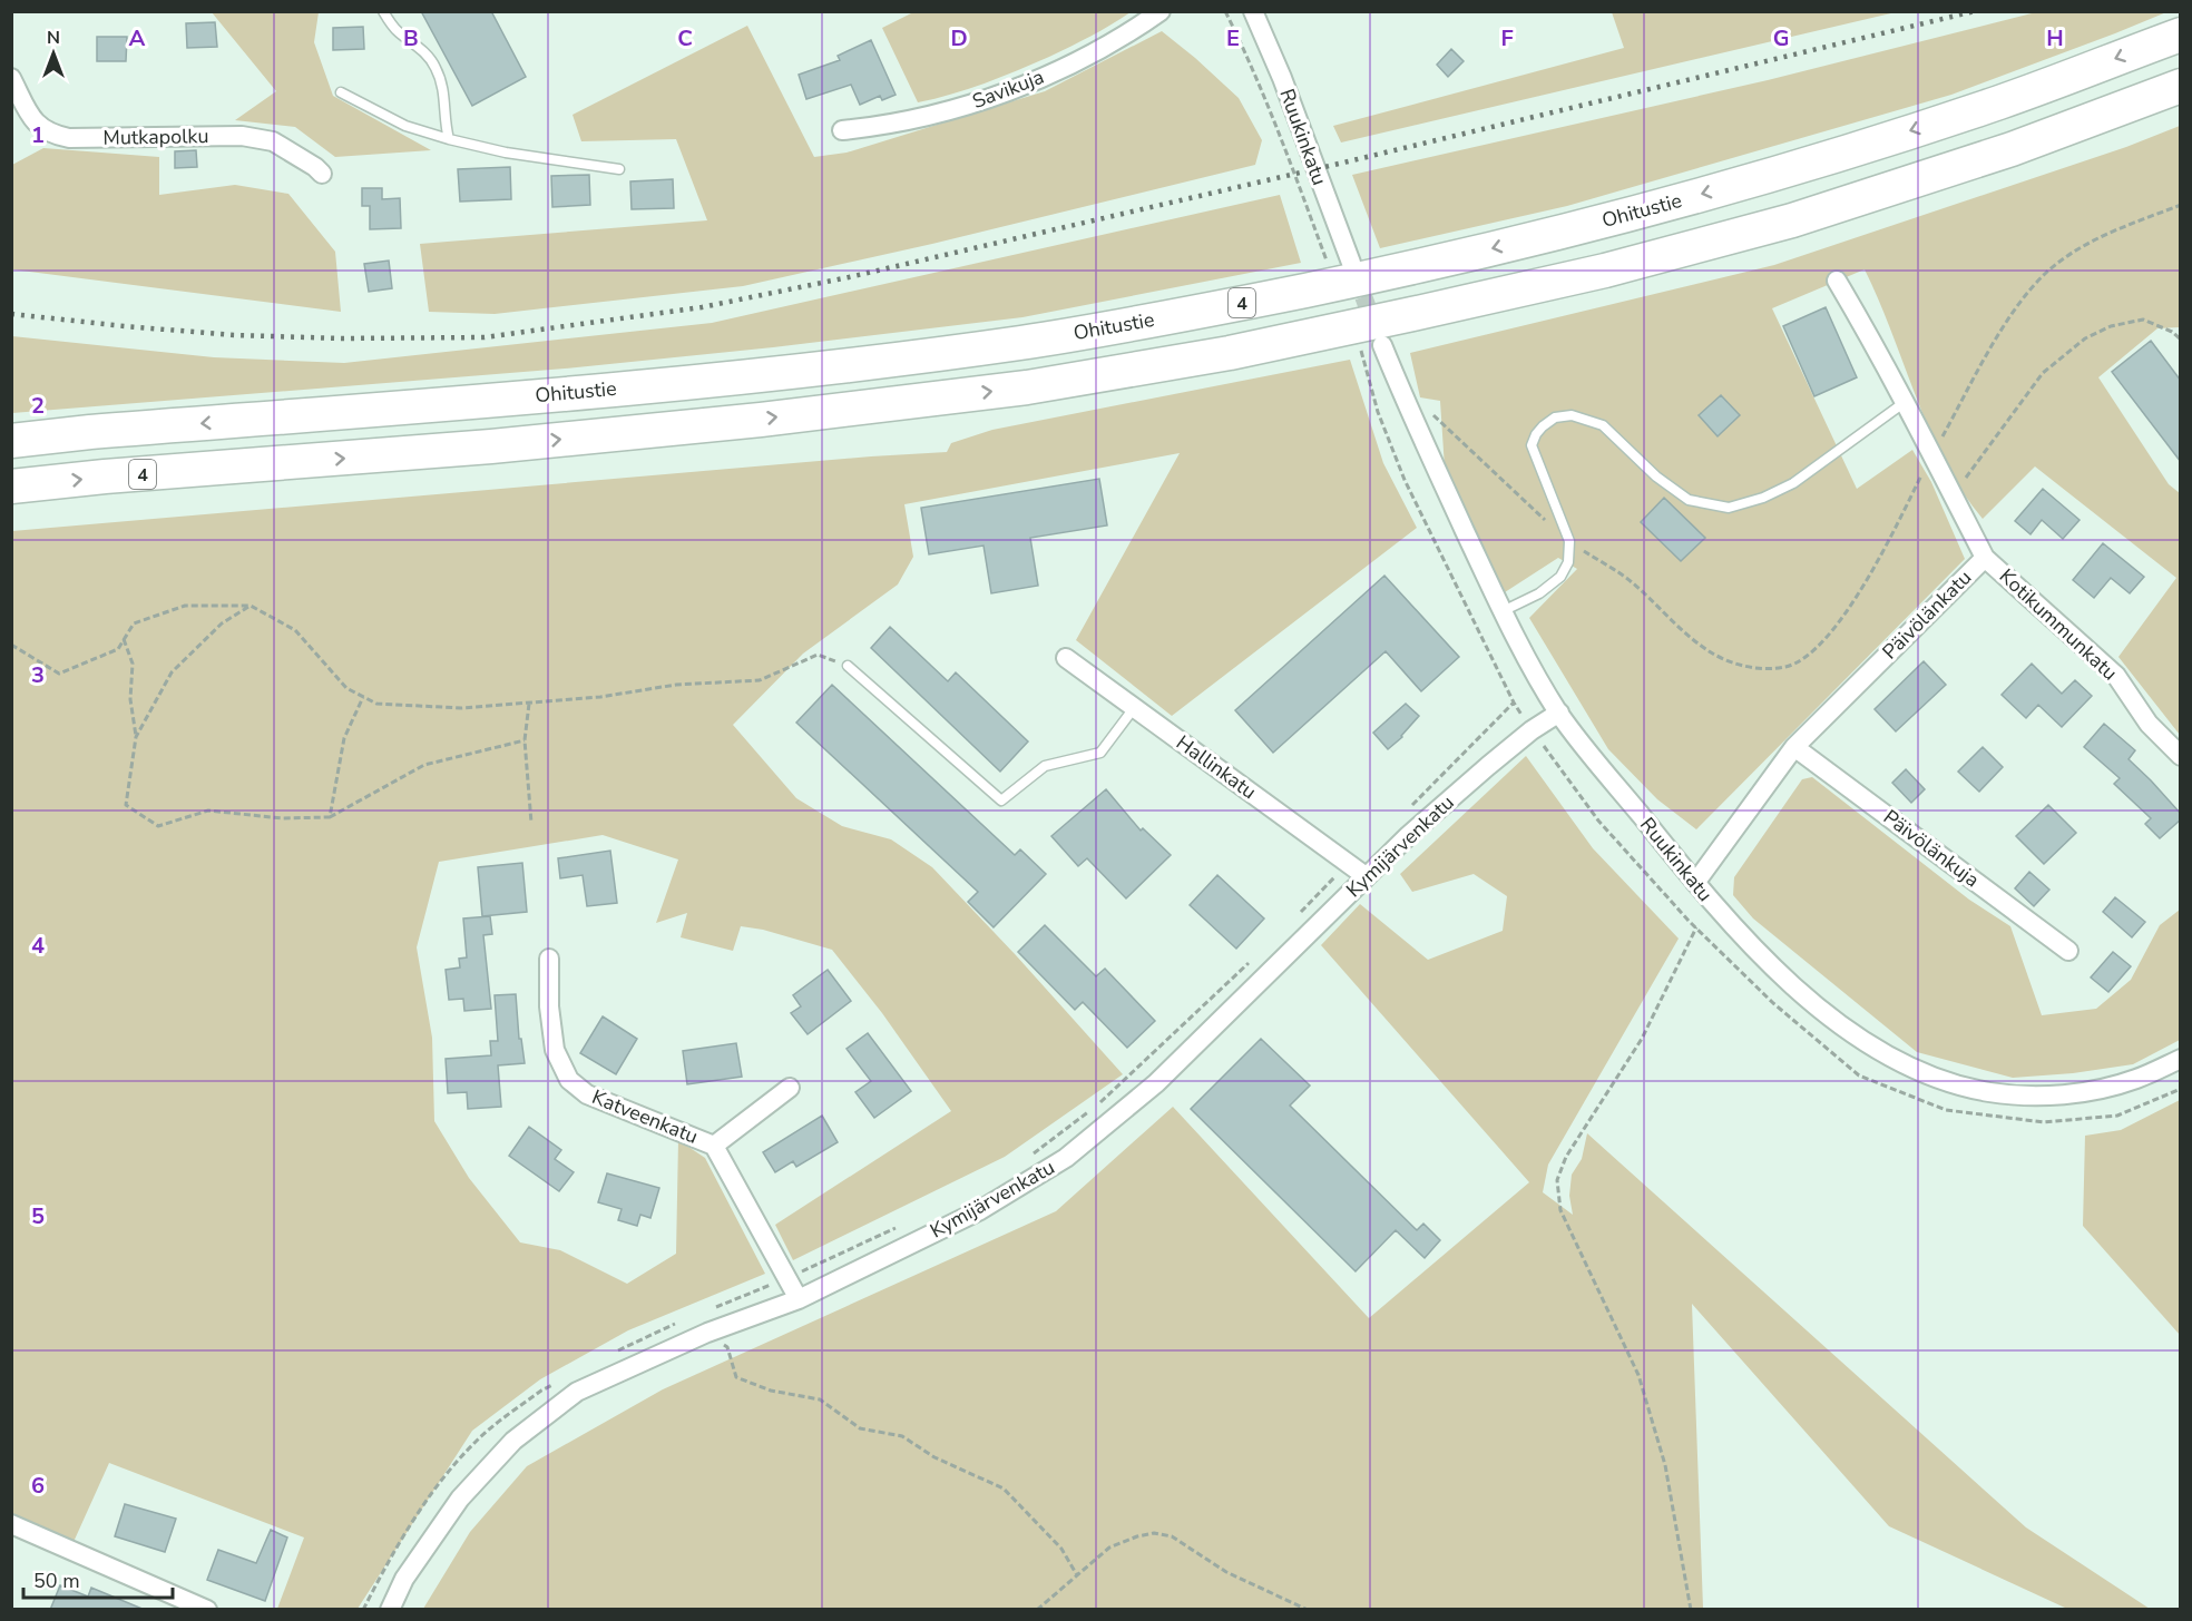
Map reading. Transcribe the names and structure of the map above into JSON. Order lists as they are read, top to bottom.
{
  "streets": {
    "highway": ["Ohitustie", "4"],
    "street": [
      "Savikuja",
      "Mutkapolku",
      "Ruukinkatu",
      "Päivölänkatu",
      "Kotikummunkatu",
      "Hallinkatu",
      "Kymijärvenkatu",
      "Päivölänkuja",
      "Katveenkatu"
    ]
  },
  "crossings": [
    ["Ruukinkatu", "Päivölänkatu"],
    ["Ruukinkatu", "Kymijärvenkatu"],
    ["Päivölänkatu", "Kotikummunkatu"],
    ["Päivölänkatu", "Päivölänkuja"],
    ["Hallinkatu", "Kymijärvenkatu"],
    ["Kymijärvenkatu", "Katveenkatu"]
  ],
  "scale_bar": "50 m",
  "north": "top",
  "grid": {
    "columns": [
      "A",
      "B",
      "C",
      "D",
      "E",
      "F",
      "G",
      "H"
    ],
    "rows": [
      "1",
      "2",
      "3",
      "4",
      "5",
      "6"
    ]
  }
}
